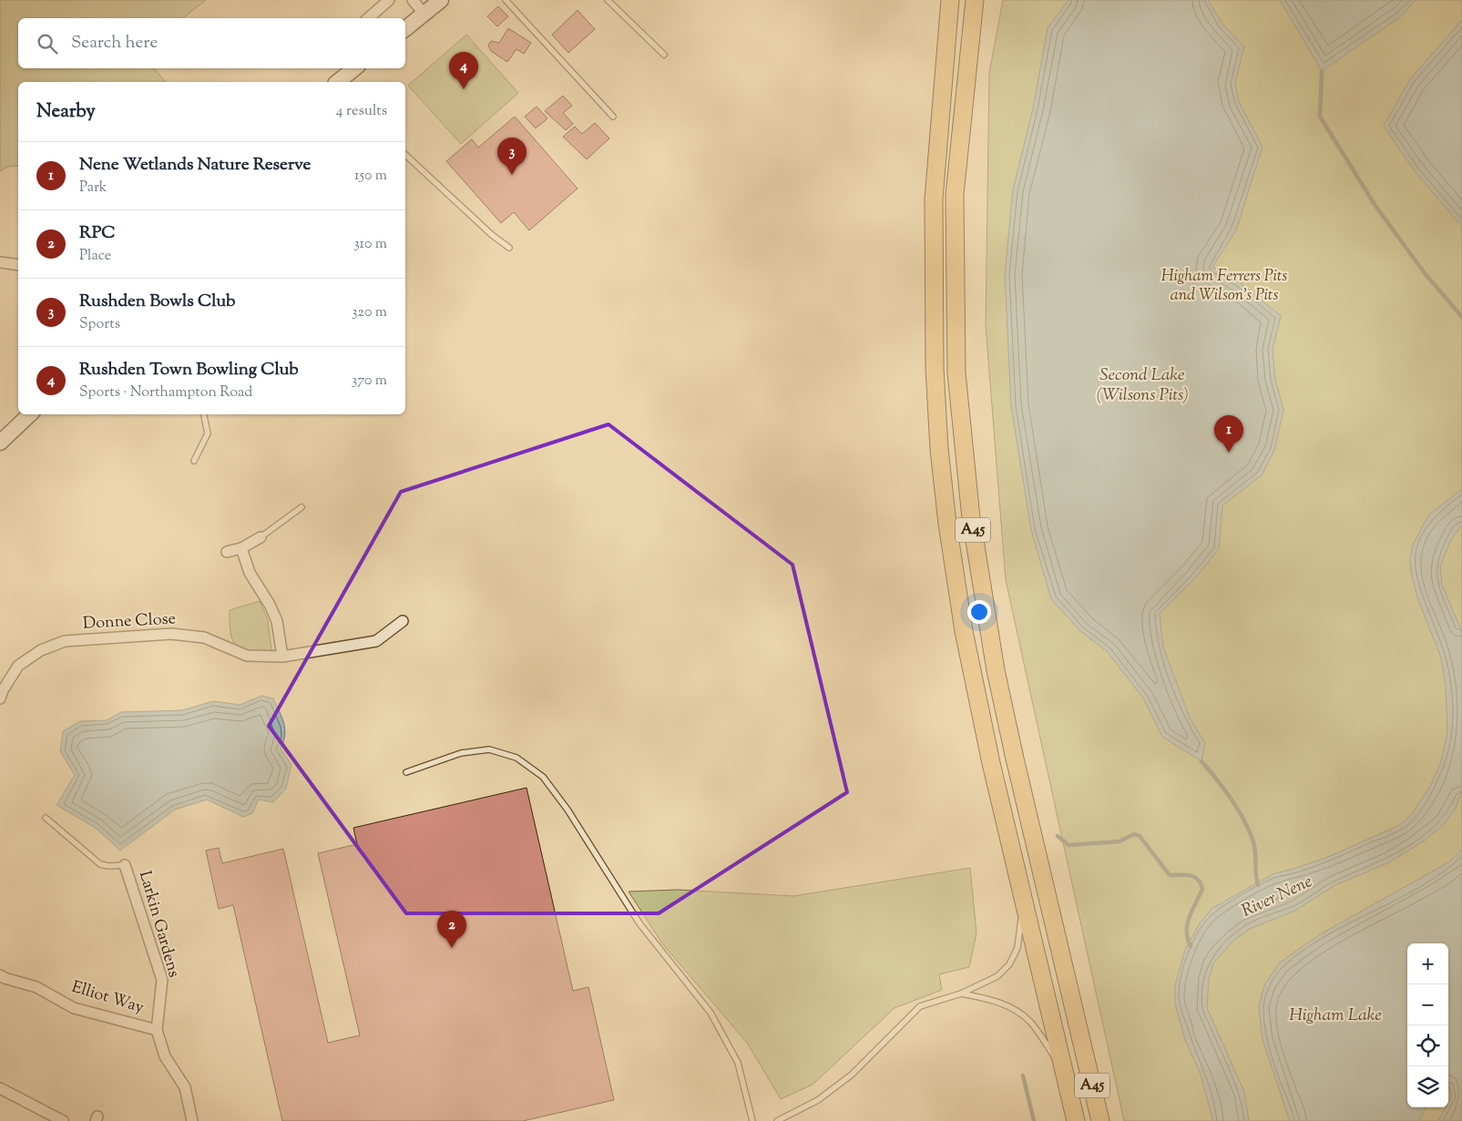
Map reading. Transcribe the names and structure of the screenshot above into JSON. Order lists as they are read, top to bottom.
{
  "streets": {
    "highway": ["A45"],
    "street": ["Donne Close", "Larkin Gardens", "Elliot Way"]
  },
  "crossings": [
    ["Larkin Gardens", "Elliot Way"]
  ],
  "water": ["Second Lake (Wilsons Pits)", "River Nene", "Higham Lake"],
  "parks": ["Higham Ferrers Pits and Wilson's Pits"],
  "page": {
    "search": "Search here",
    "pins": [
      "4",
      "3",
      "1",
      "2"
    ],
    "heading": ["Nearby", "4 results"],
    "list": [
      {
        "mark": "1",
        "name": "Nene Wetlands Nature Reserve",
        "note": "Park",
        "value": "150 m"
      },
      {
        "mark": "2",
        "name": "RPC",
        "note": "Place",
        "value": "310 m"
      },
      {
        "mark": "3",
        "name": "Rushden Bowls Club",
        "note": "Sports",
        "value": "320 m"
      },
      {
        "mark": "4",
        "name": "Rushden Town Bowling Club",
        "note": "Sports · Northampton Road",
        "value": "370 m"
      }
    ],
    "map_buttons": ["+", "−"]
  }
}
